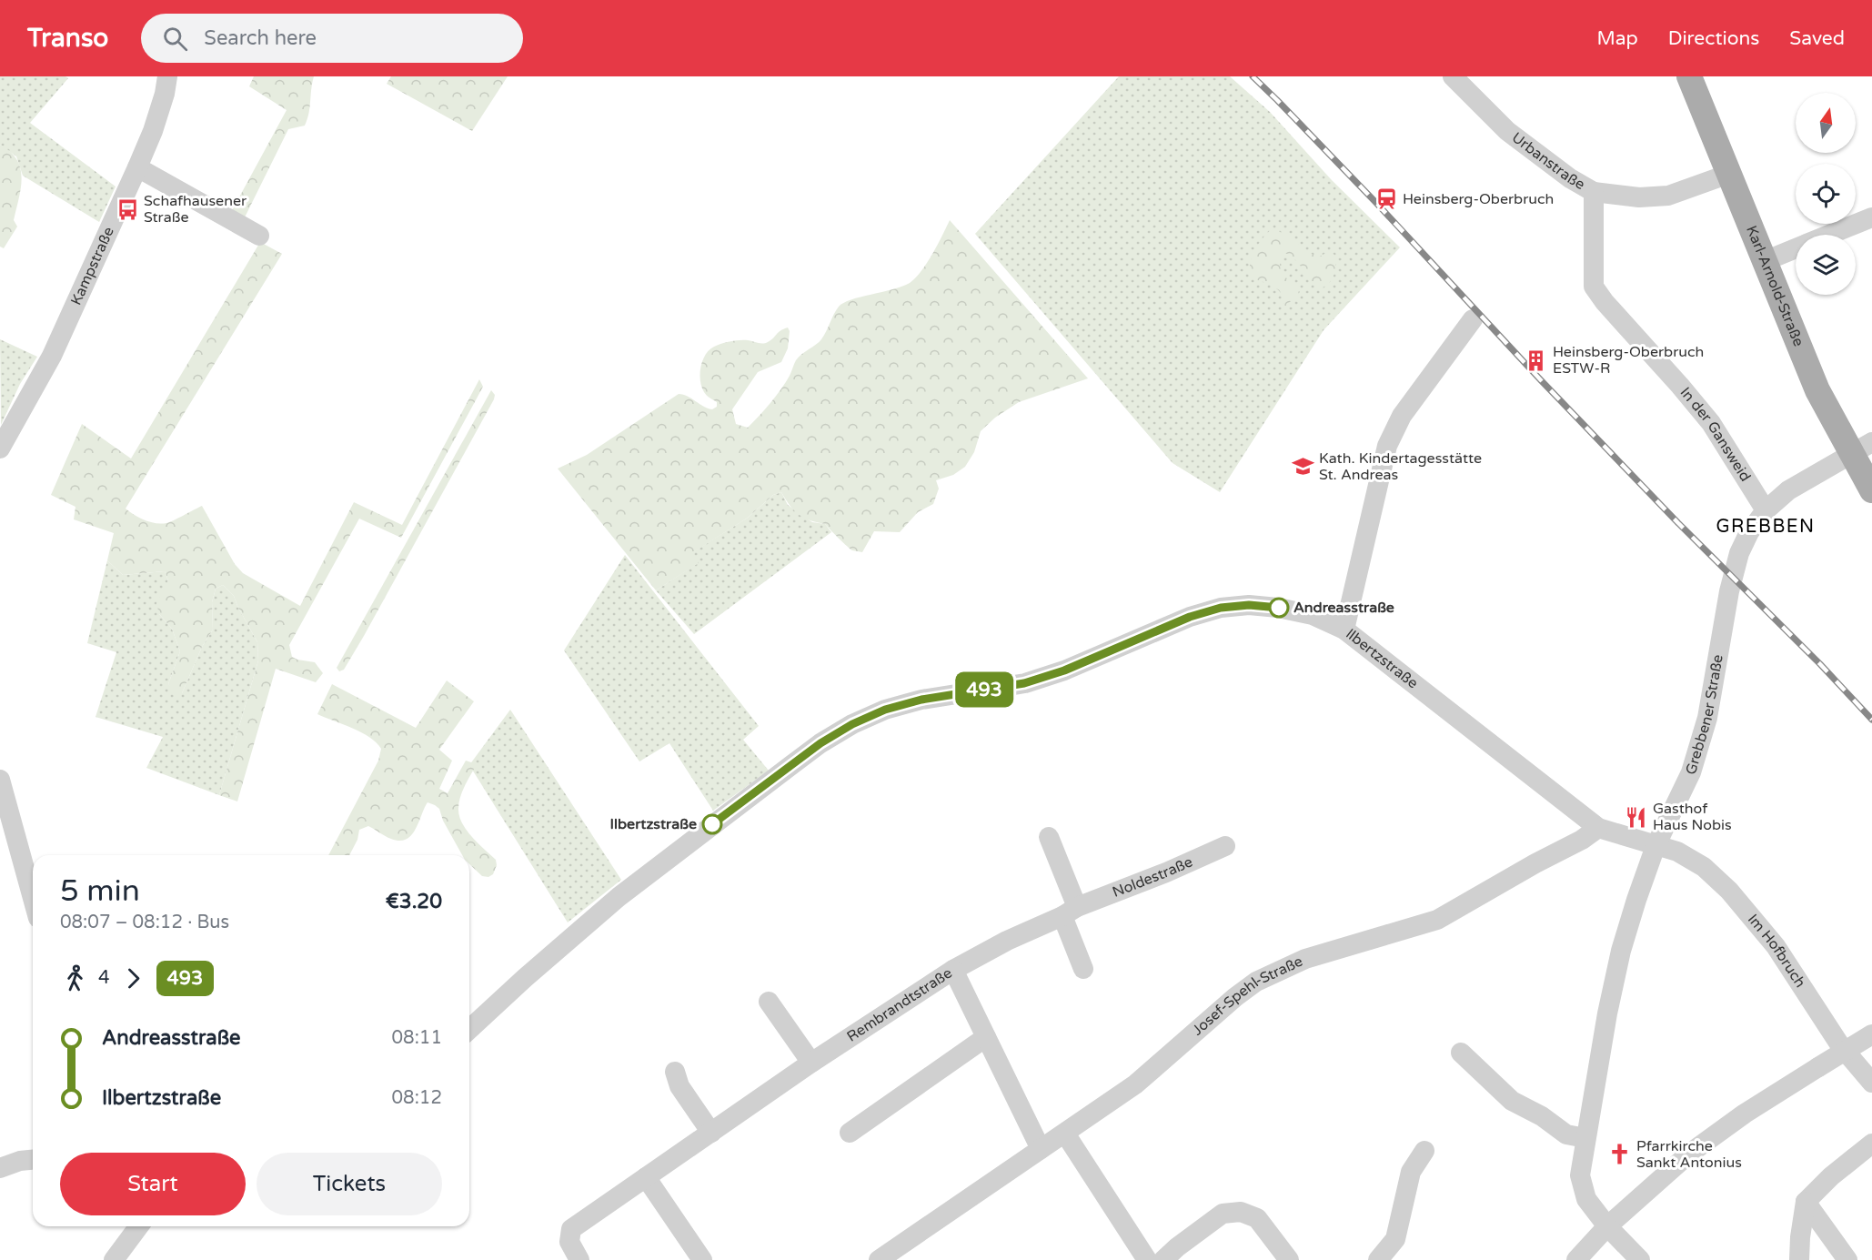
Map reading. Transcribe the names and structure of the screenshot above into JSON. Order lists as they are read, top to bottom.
{
  "streets": {
    "main road": ["Karl-Arnold-Straße"],
    "street": [
      "Urbanstraße",
      "Kampstraße",
      "In der Gansweid",
      "Ilbertzstraße",
      "Grebbener Straße",
      "Noldestraße",
      "Im Hofbruch",
      "Josef-Spehl-Straße",
      "Rembrandtstraße"
    ]
  },
  "crossings": [
    ["Urbanstraße", "Karl-Arnold-Straße"],
    ["Urbanstraße", "In der Gansweid"],
    ["Karl-Arnold-Straße", "Grebbener Straße"],
    ["In der Gansweid", "Grebbener Straße"],
    ["Ilbertzstraße", "Josef-Spehl-Straße"],
    ["Grebbener Straße", "Im Hofbruch"],
    ["Noldestraße", "Rembrandtstraße"],
    ["Josef-Spehl-Straße", "Rembrandtstraße"]
  ],
  "districts": ["GREBBEN"],
  "places": {
    "station": ["Heinsberg-Oberbruch"],
    "bus stop": ["Schafhausener Straße"],
    "building": ["Heinsberg-Oberbruch ESTW-R"],
    "school or university": ["Kath. Kindertagesstätte St. Andreas"],
    "other": ["Andreasstraße", "Ilbertzstraße"],
    "restaurant": ["Gasthof Haus Nobis"],
    "church": ["Pfarrkirche Sankt Antonius"]
  },
  "lines": ["bus line 493"],
  "north": "top",
  "page": {
    "header": "Transo",
    "search": "Search here",
    "nav": ["Map", "Directions", "Saved"],
    "on_map": "493",
    "heading": ["5 min", "08:07 – 08:12 · Bus", "€3.20"],
    "legs": ["4", "493"],
    "list": [
      {
        "name": "Andreasstraße",
        "value": "08:11"
      },
      {
        "name": "Ilbertzstraße",
        "value": "08:12"
      }
    ],
    "buttons": ["Start", "Tickets"]
  }
}
